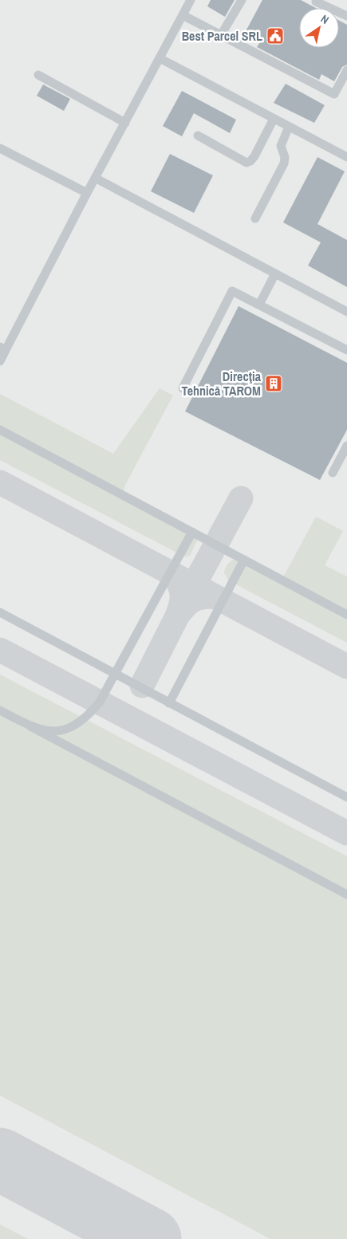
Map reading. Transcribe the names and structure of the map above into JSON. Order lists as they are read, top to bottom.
{
  "places": {
    "public building": ["Best Parcel SRL"],
    "building": ["Direcţia Tehnică TAROM"]
  },
  "north": "top right"
}
